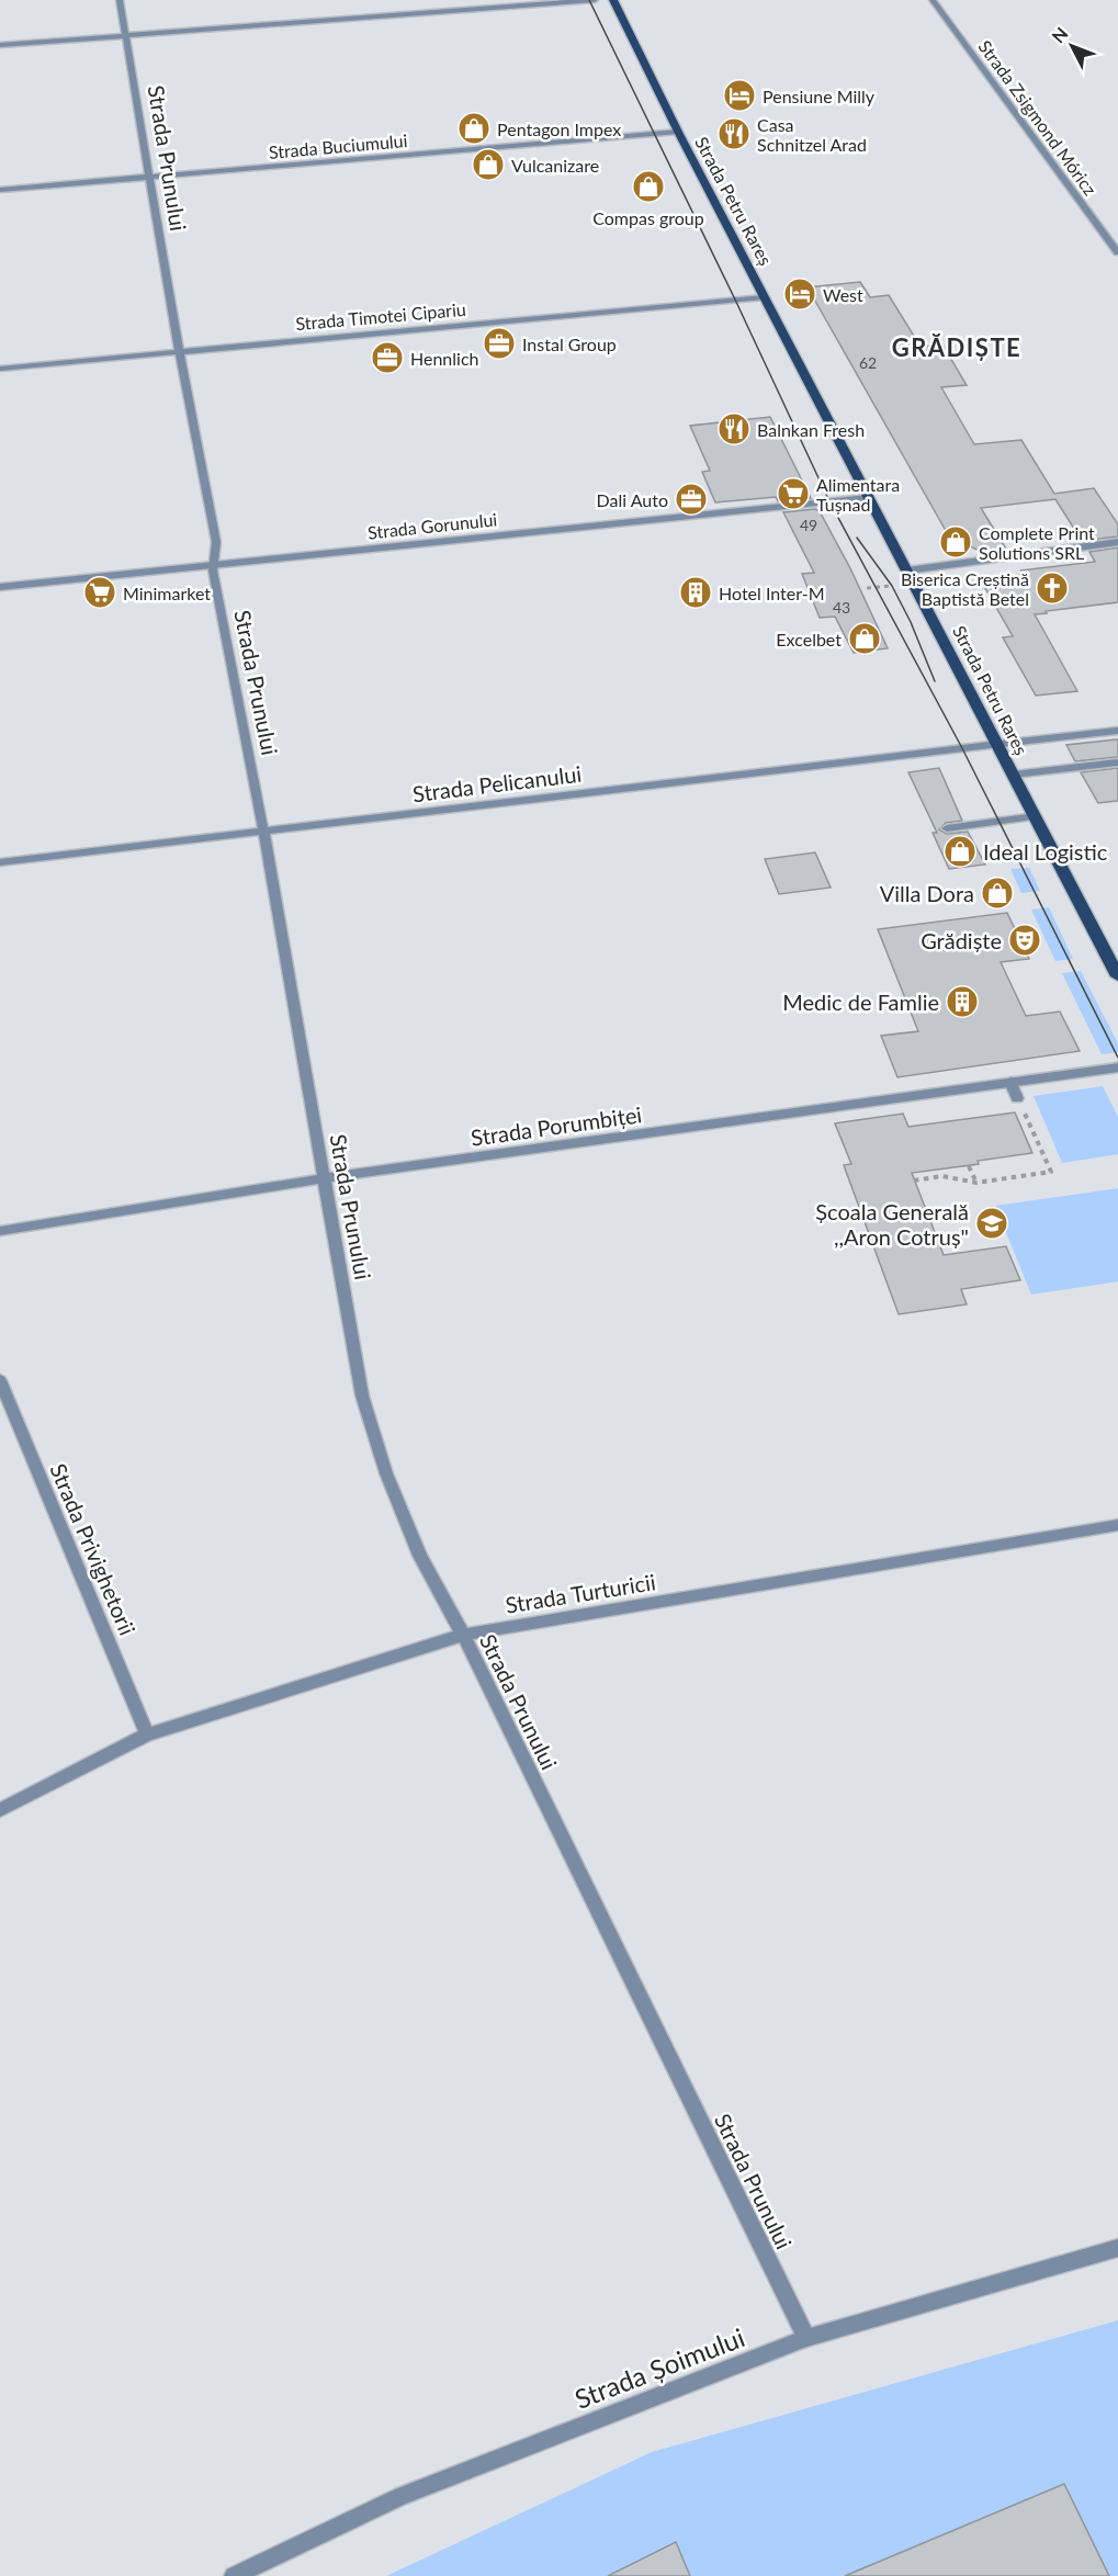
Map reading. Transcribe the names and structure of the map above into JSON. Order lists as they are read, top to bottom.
{
  "streets": {
    "main road": ["Strada Petru Rareș"],
    "street": [
      "Strada Zsigmond Móricz",
      "Strada Buciumului",
      "Strada Prunului",
      "Strada Timotei Cipariu",
      "Strada Gorunului",
      "Strada Pelicanului",
      "Strada Porumbiței",
      "Strada Privighetorii",
      "Strada Turturicii",
      "Strada Șoimului"
    ]
  },
  "crossings": [
    ["Strada Buciumului", "Strada Prunului"],
    ["Strada Buciumului", "Strada Petru Rareș"],
    ["Strada Prunului", "Strada Timotei Cipariu"],
    ["Strada Prunului", "Strada Gorunului"],
    ["Strada Prunului", "Strada Pelicanului"],
    ["Strada Prunului", "Strada Porumbiței"],
    ["Strada Prunului", "Strada Turturicii"],
    ["Strada Prunului", "Strada Șoimului"],
    ["Strada Petru Rareș", "Strada Timotei Cipariu"],
    ["Strada Petru Rareș", "Strada Gorunului"],
    ["Strada Petru Rareș", "Strada Pelicanului"],
    ["Strada Privighetorii", "Strada Turturicii"]
  ],
  "districts": ["GRĂDIȘTE"],
  "places": {
    "hotel": ["Pensiune Milly", "West"],
    "shop": [
      "Pentagon Impex",
      "Vulcanizare",
      "Compas group",
      "Complete Print Solutions SRL",
      "Excelbet",
      "Ideal Logistic",
      "Villa Dora"
    ],
    "restaurant": ["Casa Schnitzel Arad", "Balnkan Fresh"],
    "office": ["Instal Group", "Hennlich", "Dali Auto"],
    "supermarket": ["Alimentara Tușnad", "Minimarket"],
    "church": ["Biserica Creștină Baptistă Betel"],
    "building": ["Hotel Inter-M", "Medic de Famlie"],
    "theatre": ["Grădiște"],
    "school or university": ["Școala Generală ,,Aron Cotruș\""]
  },
  "house_numbers": ["62", "49", "43"],
  "north": "top left"
}
